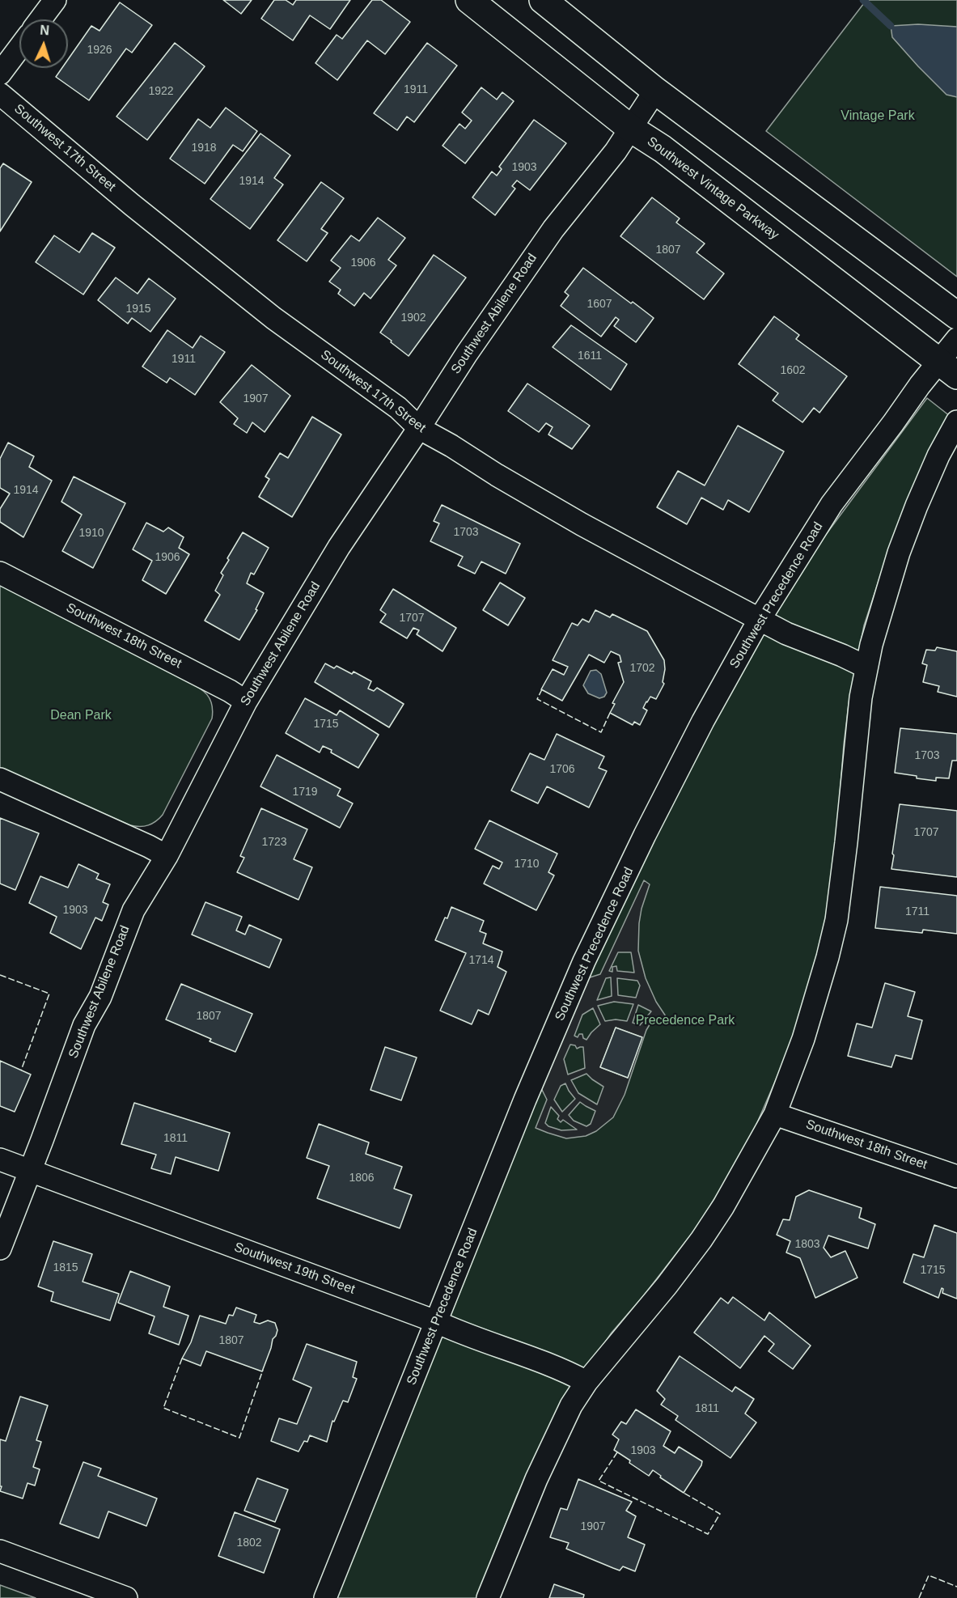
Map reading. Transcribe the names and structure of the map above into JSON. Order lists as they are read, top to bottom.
{
  "streets": {
    "street": [
      "Southwest 17th Street",
      "Southwest Vintage Parkway",
      "Southwest Abilene Road",
      "Southwest Precedence Road",
      "Southwest 18th Street",
      "Southwest 19th Street"
    ]
  },
  "crossings": [
    ["Southwest 17th Street", "Southwest Abilene Road"],
    ["Southwest 17th Street", "Southwest Precedence Road"],
    ["Southwest Vintage Parkway", "Southwest Abilene Road"],
    ["Southwest Vintage Parkway", "Southwest Precedence Road"],
    ["Southwest Abilene Road", "Southwest 18th Street"],
    ["Southwest Abilene Road", "Southwest 19th Street"],
    ["Southwest Precedence Road", "Southwest 19th Street"]
  ],
  "parks": ["Vintage Park", "Dean Park", "Precedence Park"],
  "house_numbers": [
    "1926",
    "1911",
    "1922",
    "1918",
    "1903",
    "1914",
    "1807",
    "1906",
    "1607",
    "1915",
    "1902",
    "1611",
    "1911",
    "1602",
    "1907",
    "1914",
    "1703",
    "1910",
    "1906",
    "1707",
    "1702",
    "1715",
    "1703",
    "1706",
    "1719",
    "1707",
    "1723",
    "1710",
    "1903",
    "1711",
    "1714",
    "1807",
    "1811",
    "1806",
    "1803",
    "1815",
    "1715",
    "1807",
    "1811",
    "1903",
    "1907",
    "1802"
  ],
  "north": "top"
}
